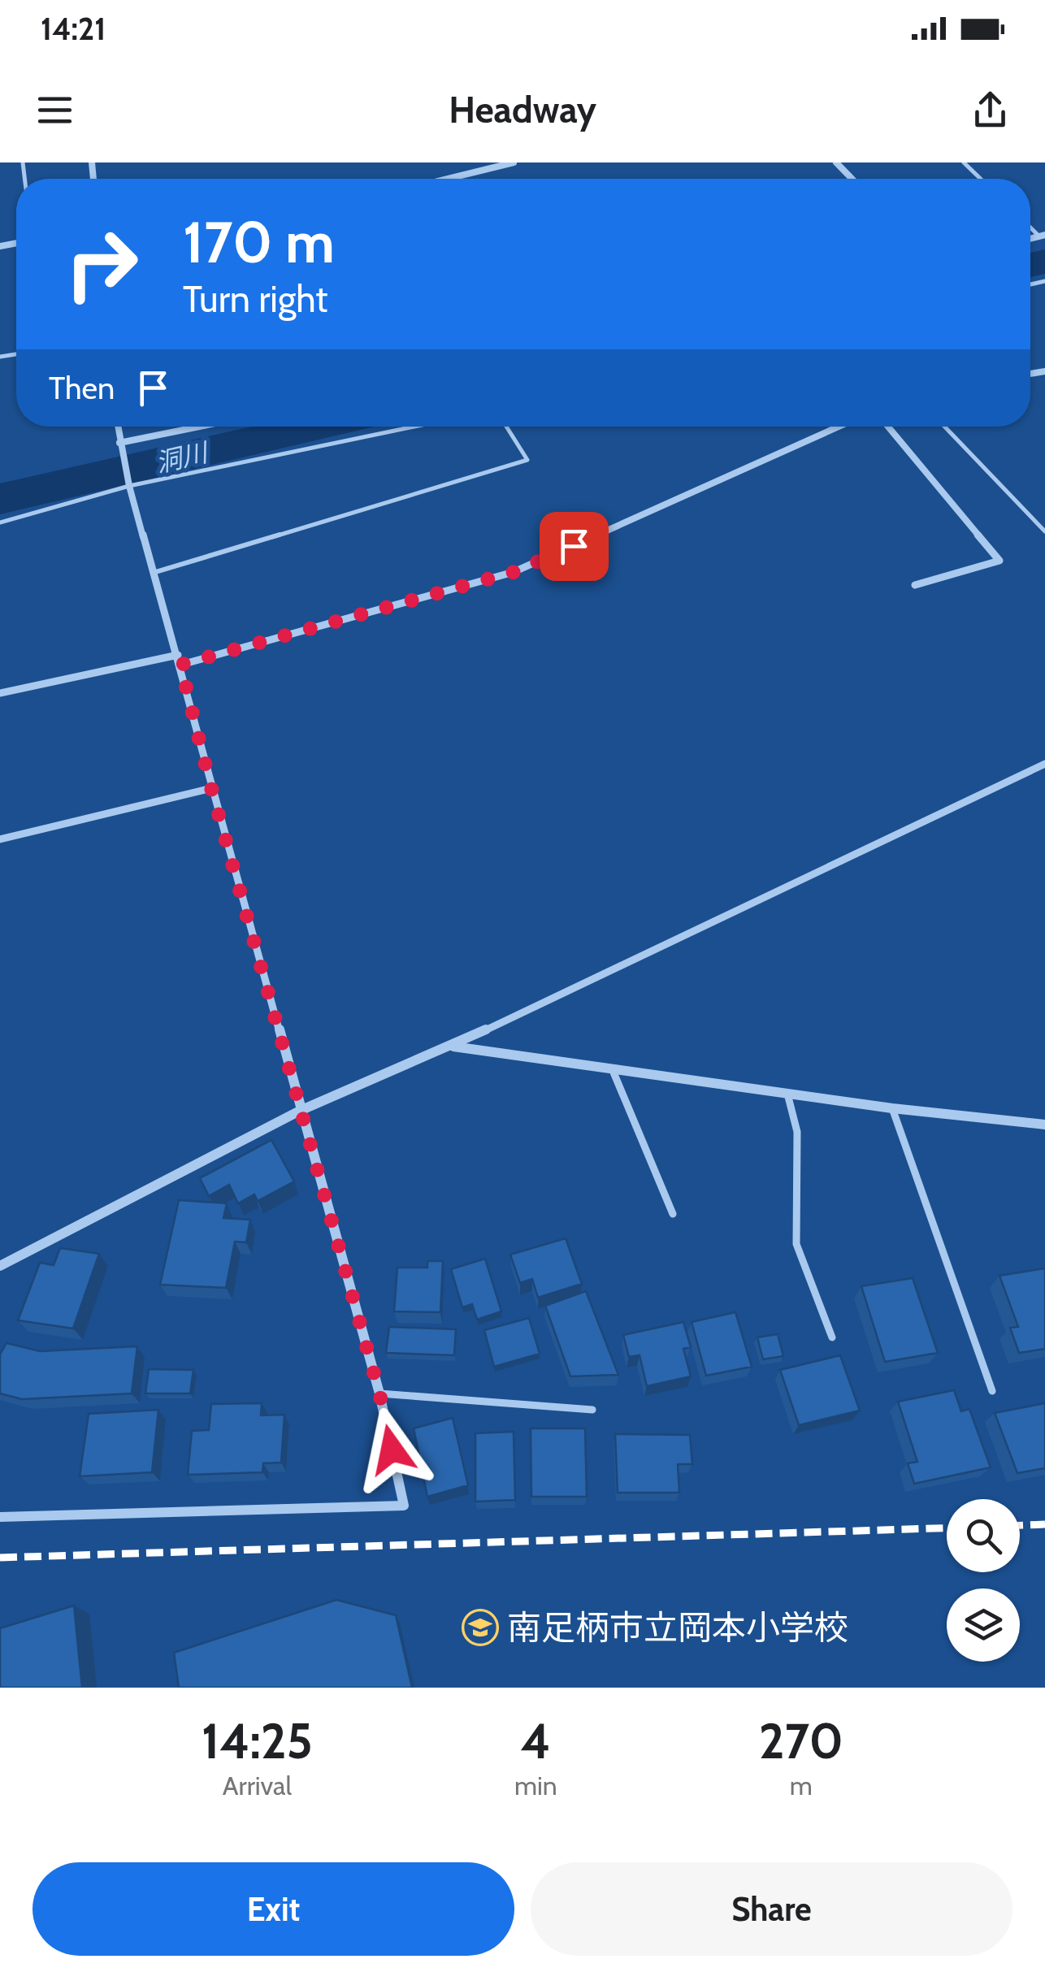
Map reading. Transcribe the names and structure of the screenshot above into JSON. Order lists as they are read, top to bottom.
{
  "water": ["洞川"],
  "places": {
    "school or university": ["南足柄市立岡本小学校"]
  },
  "page": {
    "status": "14:21",
    "header": "Headway",
    "turn": ["170 m", "Turn right"],
    "then": "Then",
    "eta": [
      "14:25",
      "Arrival",
      "4",
      "min",
      "270",
      "m"
    ],
    "buttons": ["Exit", "Share"]
  }
}
